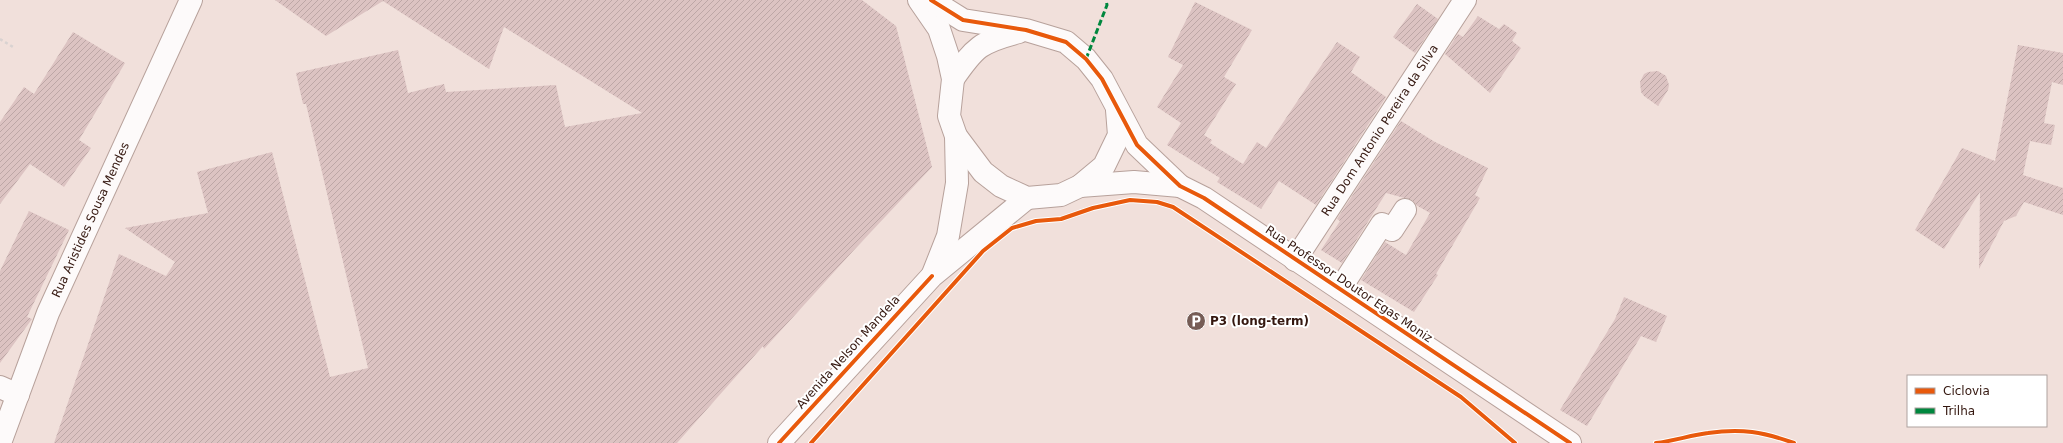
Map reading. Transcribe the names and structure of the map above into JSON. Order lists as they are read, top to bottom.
{
  "streets": {
    "street": [
      "Rua Dom Antonio Pereira da Silva",
      "Rua Aristides Sousa Mendes",
      "Rua Professor Doutor Egas Moniz",
      "Avenida Nelson Mandela"
    ]
  },
  "crossings": [
    ["Rua Dom Antonio Pereira da Silva", "Rua Professor Doutor Egas Moniz"]
  ],
  "places": {
    "parking": ["P3 (long-term)"]
  },
  "legend": ["Ciclovia", "Trilha"]
}
